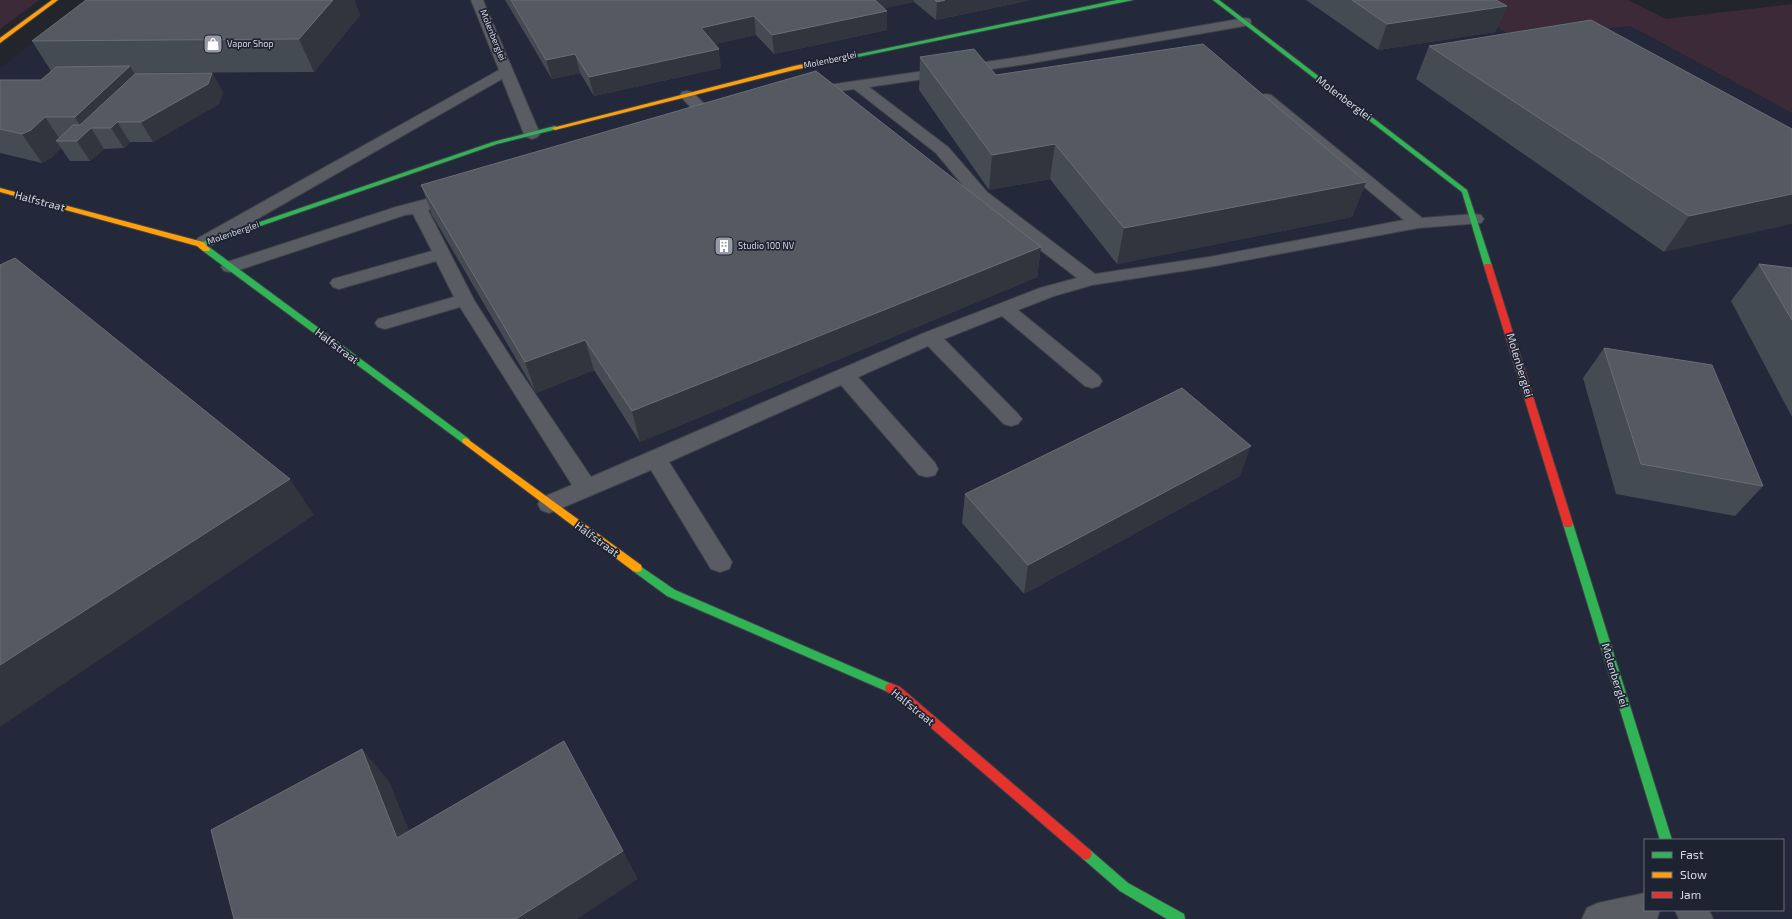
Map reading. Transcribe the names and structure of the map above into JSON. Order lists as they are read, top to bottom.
{
  "streets": {
    "street": ["Molenberglei", "Halfstraat"]
  },
  "crossings": [
    ["Molenberglei", "Halfstraat"]
  ],
  "places": {
    "shop": ["Vapor Shop"],
    "building": ["Studio 100 NV"]
  },
  "legend": ["Fast", "Slow", "Jam"]
}
